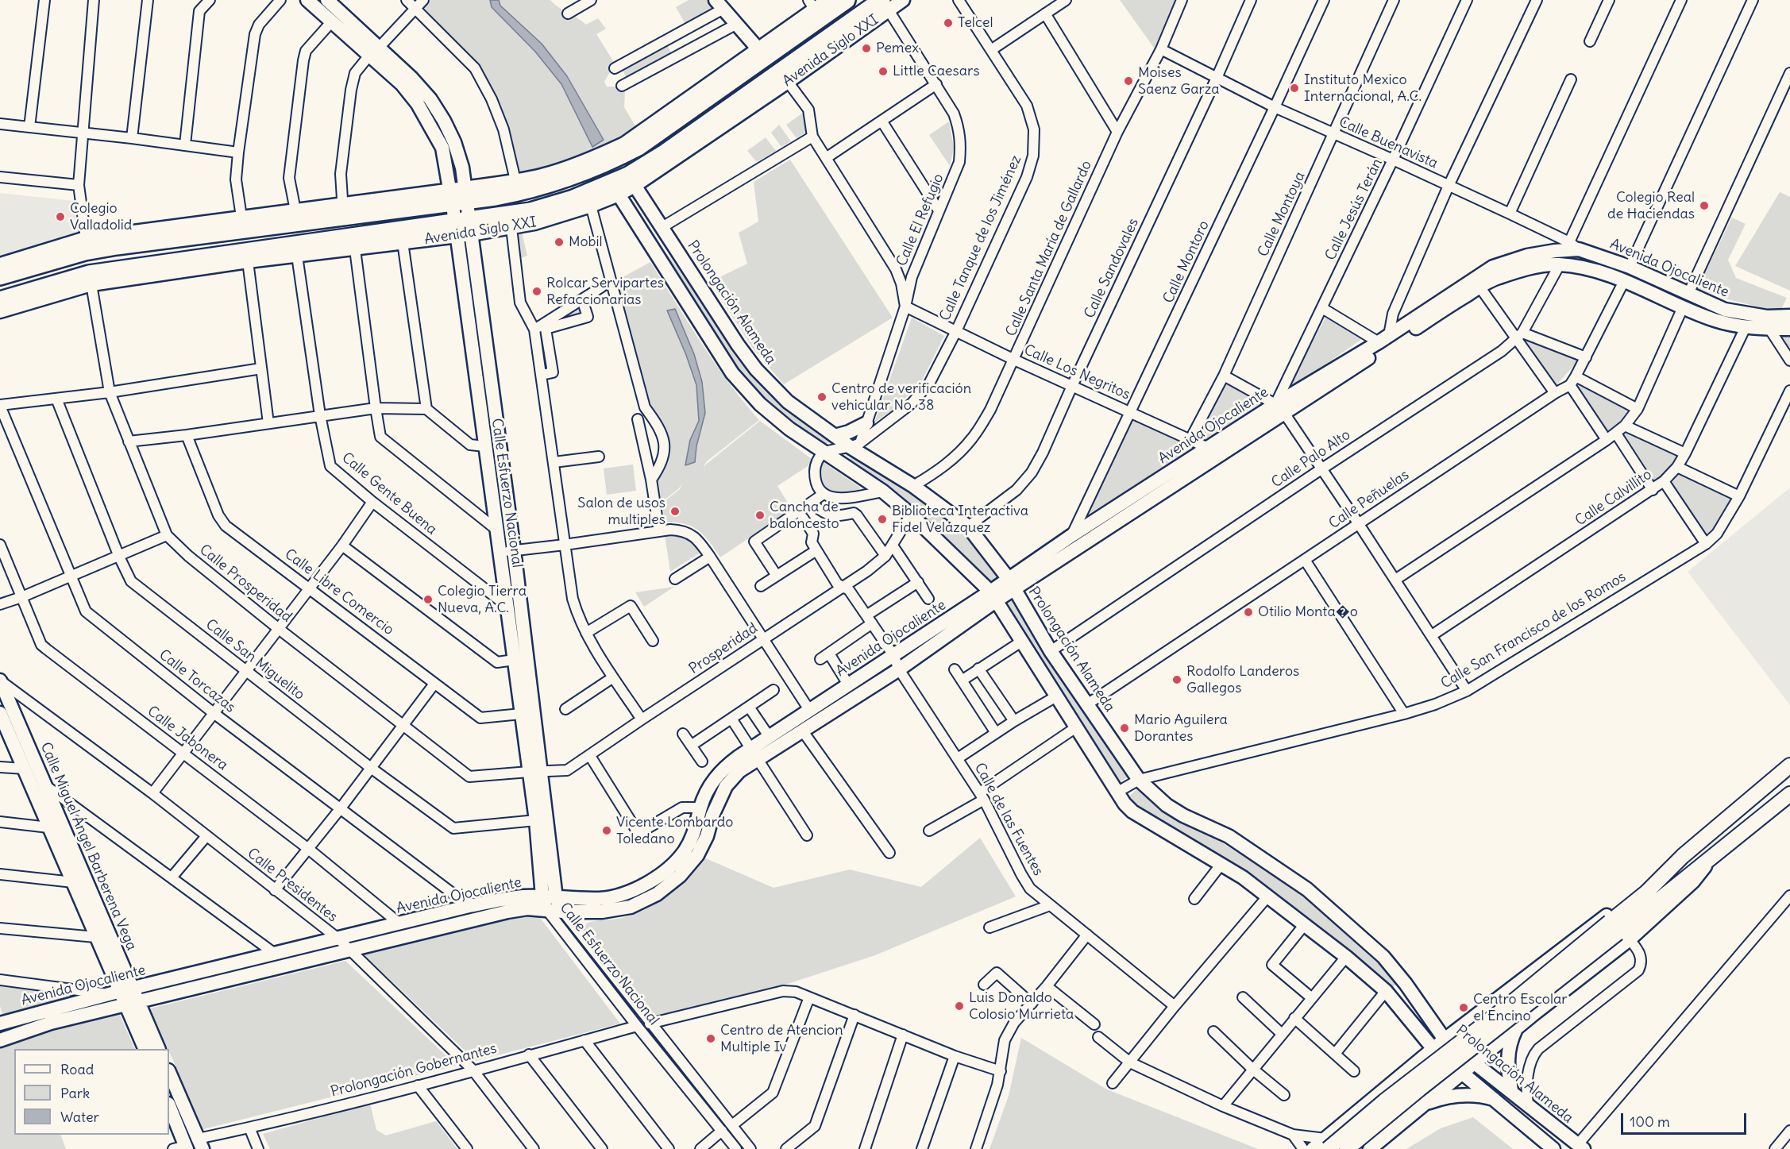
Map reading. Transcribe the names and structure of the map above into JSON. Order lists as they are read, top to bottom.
{
  "streets": {
    "highway": ["Avenida Siglo XXI"],
    "main road": [
      "Avenida Ojocaliente",
      "Prolongación Alameda",
      "Calle Esfuerzo Nacional",
      "Calle Miguel Ángel Barberena Vega"
    ],
    "street": [
      "Calle Buenavista",
      "Calle Jesús Terán",
      "Calle Montoya",
      "Calle El Refugio",
      "Calle Tanque de los Jiménez",
      "Calle Santa María de Gallardo",
      "Calle Montoro",
      "Calle Sandovales",
      "Calle Los Negritos",
      "Calle Palo Alto",
      "Calle Gente Buena",
      "Calle Calvillito",
      "Calle Peñuelas",
      "Calle Prosperidad",
      "Calle Libre Comercio",
      "Calle San Francisco de los Romos",
      "Prosperidad",
      "Calle San Miguelito",
      "Calle Torcazas",
      "Calle Jabonera",
      "Calle de las Fuentes",
      "Calle Presidentes",
      "Prolongación Gobernantes"
    ]
  },
  "crossings": [
    ["Avenida Siglo XXI", "Calle El Refugio"],
    ["Avenida Siglo XXI", "Prolongación Alameda"],
    ["Avenida Siglo XXI", "Calle Esfuerzo Nacional"],
    ["Avenida Siglo XXI", "Calle Gente Buena"],
    ["Avenida Siglo XXI", "Calle Prosperidad"],
    ["Calle Buenavista", "Calle Jesús Terán"],
    ["Calle Buenavista", "Calle Montoya"],
    ["Calle Buenavista", "Calle Santa María de Gallardo"],
    ["Calle Buenavista", "Calle Montoro"],
    ["Calle Buenavista", "Calle Sandovales"],
    ["Calle Buenavista", "Avenida Ojocaliente"],
    ["Calle Jesús Terán", "Avenida Ojocaliente"],
    ["Calle Montoya", "Calle Los Negritos"],
    ["Calle El Refugio", "Calle Tanque de los Jiménez"],
    ["Calle El Refugio", "Prolongación Alameda"],
    ["Calle El Refugio", "Calle Los Negritos"],
    ["Calle Tanque de los Jiménez", "Prolongación Alameda"],
    ["Calle Tanque de los Jiménez", "Calle Los Negritos"],
    ["Calle Santa María de Gallardo", "Prolongación Alameda"],
    ["Calle Santa María de Gallardo", "Calle Los Negritos"],
    ["Calle Montoro", "Avenida Ojocaliente"],
    ["Calle Montoro", "Calle Los Negritos"],
    ["Calle Sandovales", "Prolongación Alameda"],
    ["Calle Sandovales", "Calle Los Negritos"],
    ["Avenida Ojocaliente", "Prolongación Alameda"],
    ["Avenida Ojocaliente", "Calle Los Negritos"],
    ["Avenida Ojocaliente", "Calle Palo Alto"],
    ["Avenida Ojocaliente", "Calle Esfuerzo Nacional"],
    ["Avenida Ojocaliente", "Calle Calvillito"],
    ["Avenida Ojocaliente", "Calle Peñuelas"],
    ["Avenida Ojocaliente", "Calle Torcazas"],
    ["Avenida Ojocaliente", "Calle Jabonera"],
    ["Avenida Ojocaliente", "Calle de las Fuentes"],
    ["Avenida Ojocaliente", "Calle Miguel Ángel Barberena Vega"],
    ["Avenida Ojocaliente", "Calle Presidentes"],
    ["Prolongación Alameda", "Calle Palo Alto"],
    ["Prolongación Alameda", "Calle Peñuelas"],
    ["Prolongación Alameda", "Calle San Francisco de los Romos"],
    ["Calle Esfuerzo Nacional", "Calle Gente Buena"],
    ["Calle Esfuerzo Nacional", "Calle Prosperidad"],
    ["Calle Esfuerzo Nacional", "Calle Libre Comercio"],
    ["Calle Esfuerzo Nacional", "Prosperidad"],
    ["Calle Esfuerzo Nacional", "Calle San Miguelito"],
    ["Calle Esfuerzo Nacional", "Prolongación Gobernantes"],
    ["Calle Prosperidad", "Prosperidad"],
    ["Prosperidad", "Calle de las Fuentes"],
    ["Calle Miguel Ángel Barberena Vega", "Calle Presidentes"],
    ["Calle Presidentes", "Prolongación Gobernantes"]
  ],
  "places": [
    "Telcel",
    "Pemex",
    "Little Caesars",
    "Moises Saenz Garza",
    "Instituto Mexico Internacional, A.C.",
    "Colegio Real de Haciendas",
    "Colegio Valladolid",
    "Mobil",
    "Rolcar Servipartes Refaccionarias",
    "Centro de verificación vehicular No. 38",
    "Salon de usos multiples",
    "Cancha de baloncesto",
    "Biblioteca Interactiva Fidel Velázquez",
    "Colegio Tierra Nueva, A.C.",
    "Otilio Monta�o",
    "Rodolfo Landeros Gallegos",
    "Mario Aguilera Dorantes",
    "Vicente Lombardo Toledano",
    "Luis Donaldo Colosio Murrieta",
    "Centro Escolar el Encino",
    "Centro de Atencion Multiple Iv"
  ],
  "legend": ["Road", "Park", "Water"],
  "scale_bar": "100 m"
}
